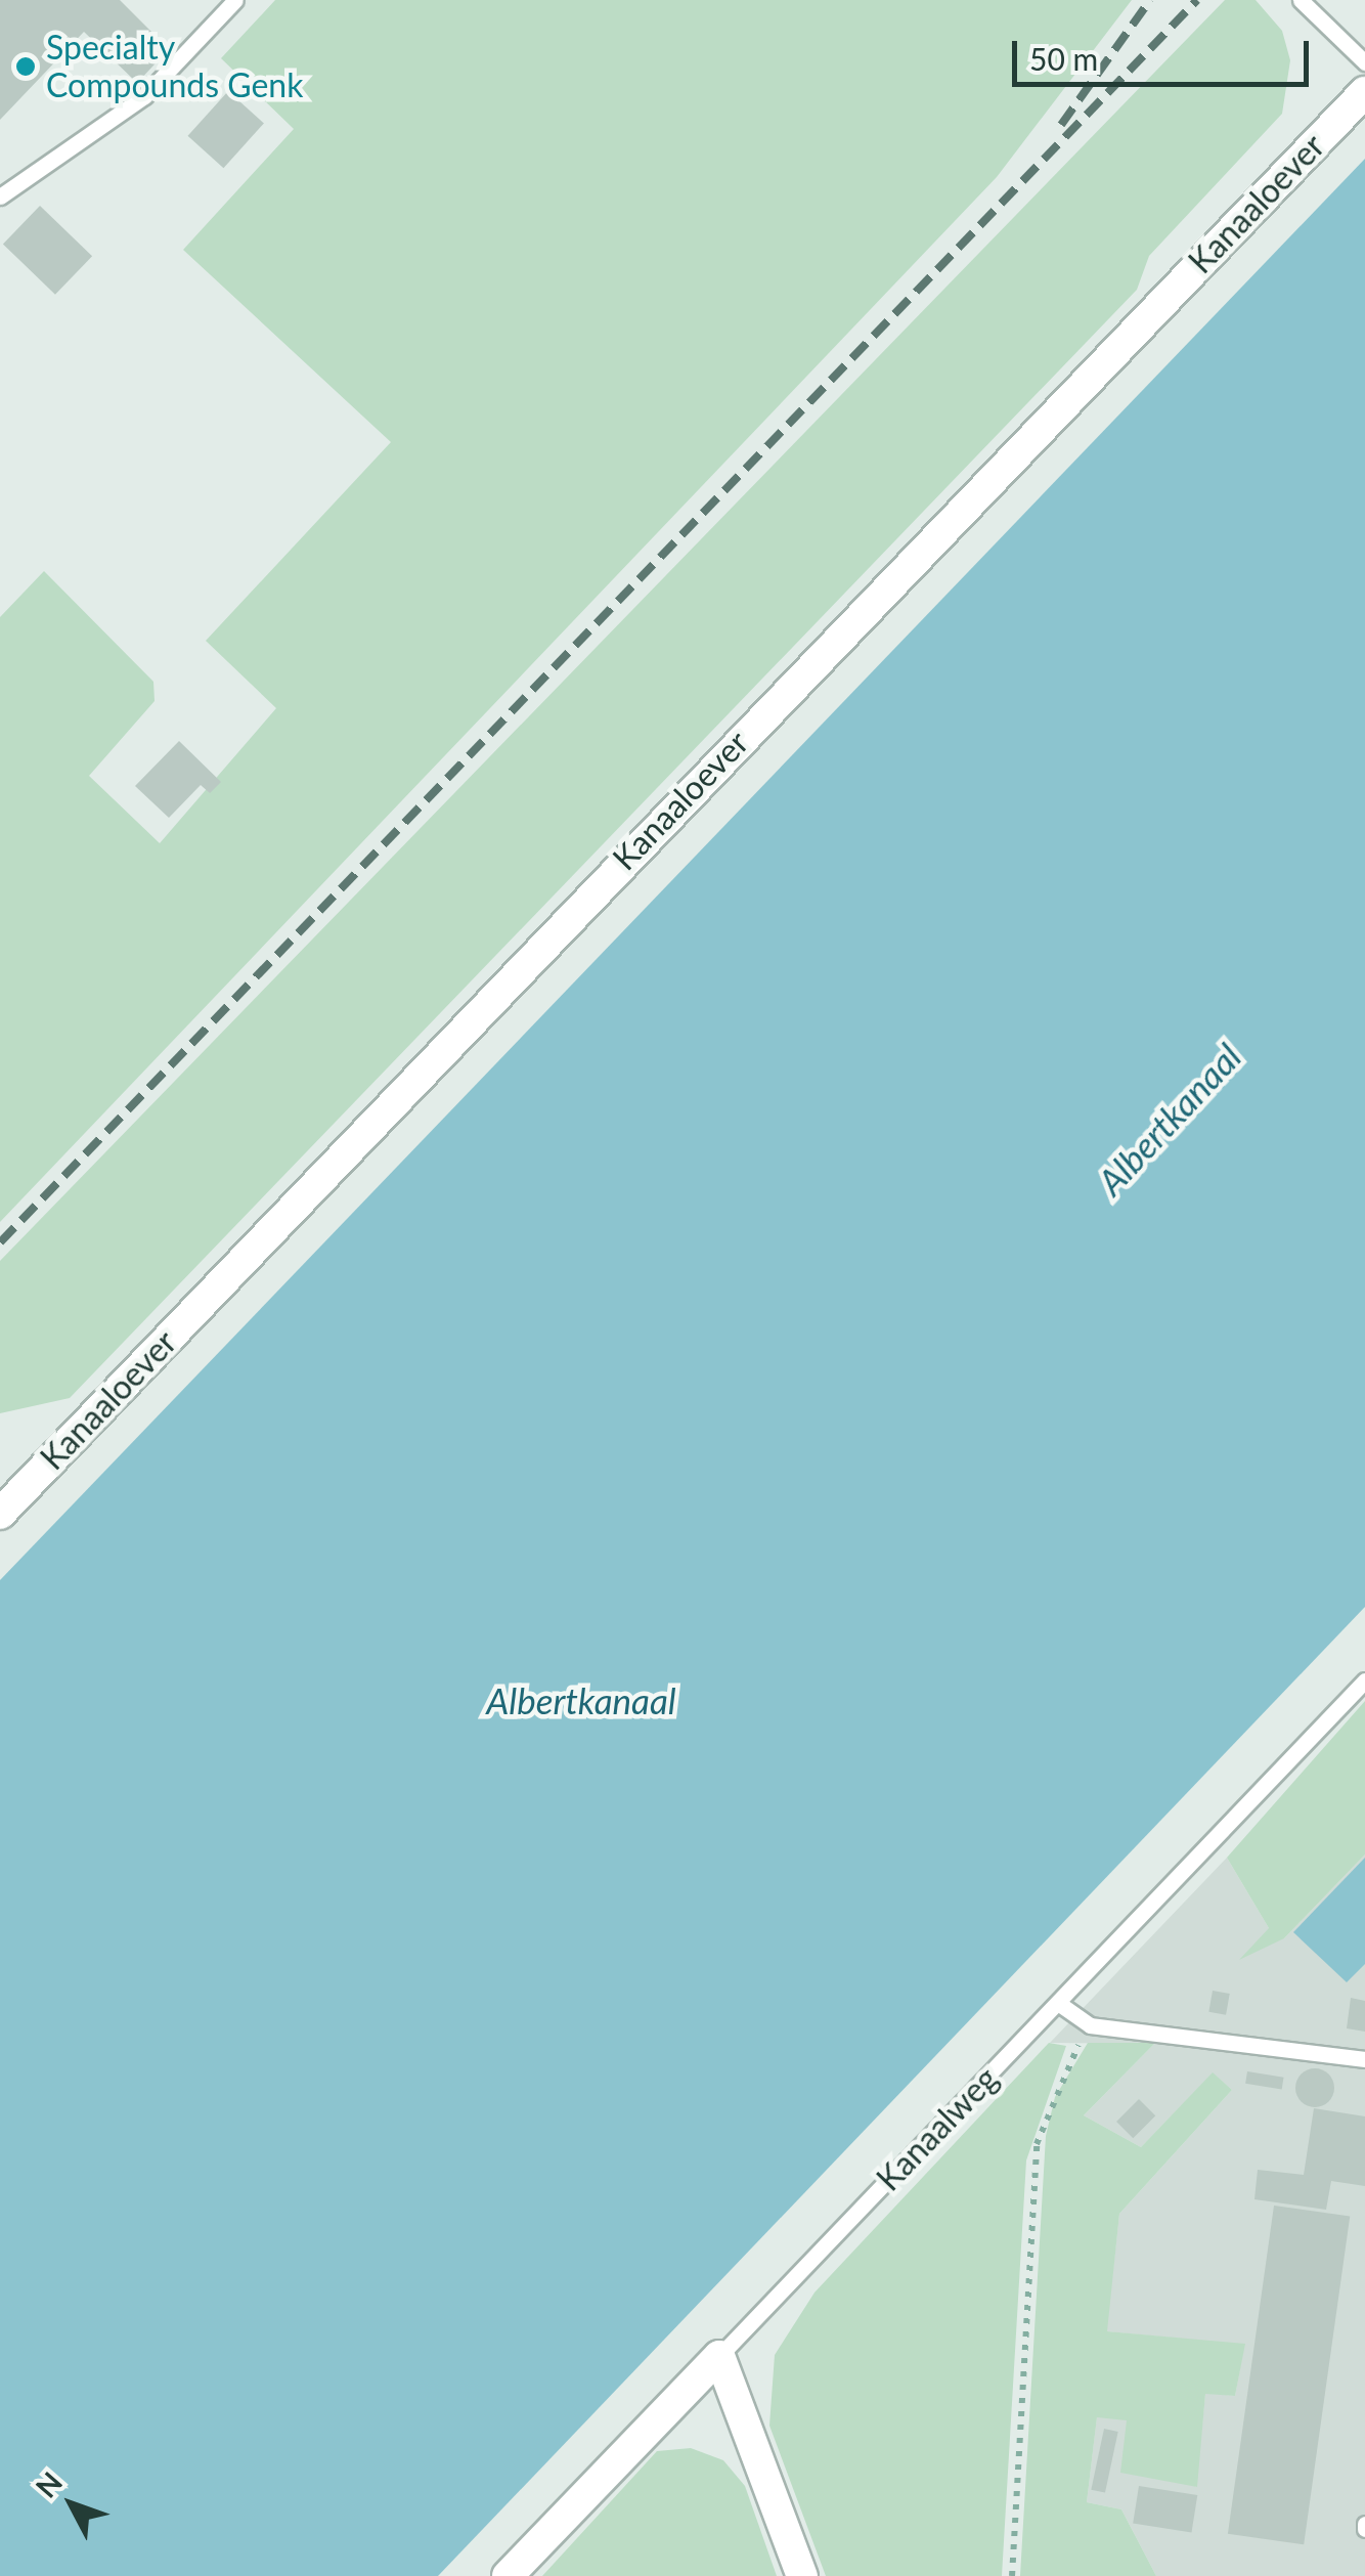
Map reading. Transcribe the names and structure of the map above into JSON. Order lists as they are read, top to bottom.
{
  "streets": {
    "street": ["Kanaaloever", "Kanaalweg"]
  },
  "water": ["Albertkanaal"],
  "places": ["Specialty Compounds Genk"],
  "scale_bar": "50 m",
  "north": "top left"
}
